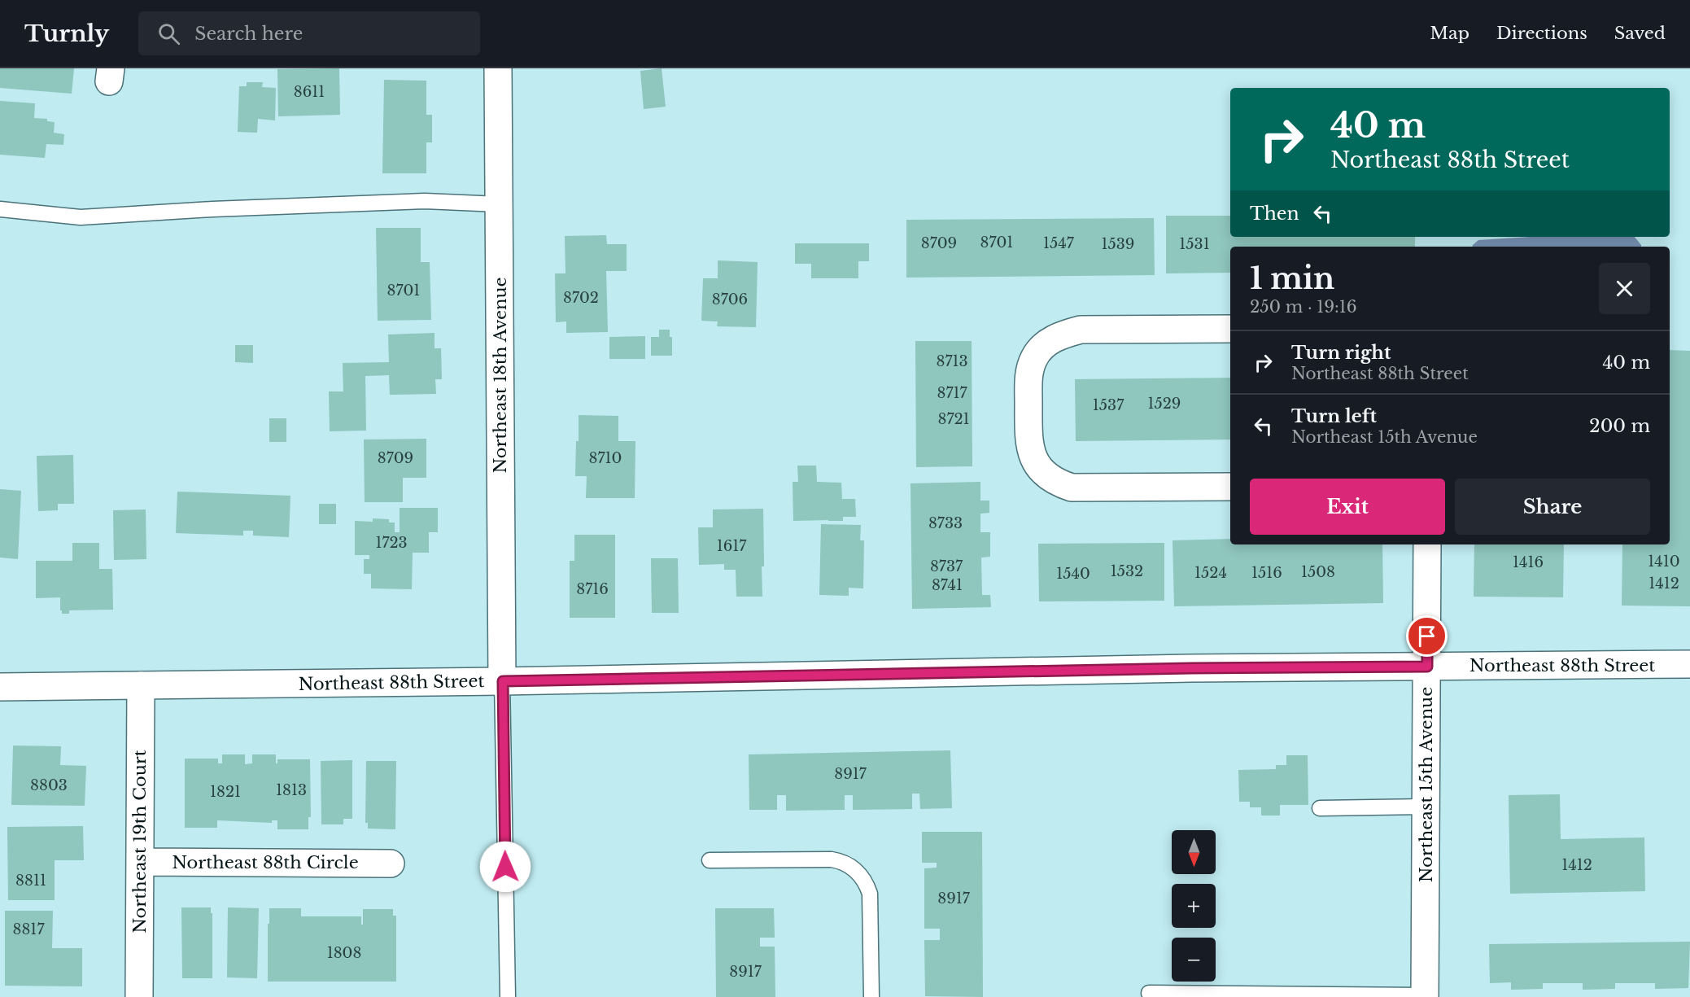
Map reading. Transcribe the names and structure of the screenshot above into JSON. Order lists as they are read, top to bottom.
{
  "streets": {
    "street": [
      "Northeast 18th Avenue",
      "Northeast 88th Street",
      "Northeast 15th Avenue",
      "Northeast 19th Court",
      "Northeast 88th Circle"
    ]
  },
  "crossings": [
    ["Northeast 18th Avenue", "Northeast 88th Street"],
    ["Northeast 88th Street", "Northeast 15th Avenue"],
    ["Northeast 88th Street", "Northeast 19th Court"],
    ["Northeast 19th Court", "Northeast 88th Circle"]
  ],
  "house_numbers": [
    "8611",
    "8701",
    "8709",
    "1547",
    "1539",
    "1531",
    "8701",
    "8702",
    "8706",
    "8713",
    "8717",
    "1529",
    "1537",
    "8721",
    "8709",
    "8710",
    "8733",
    "1723",
    "1617",
    "1410",
    "1416",
    "8737",
    "1532",
    "1508",
    "1524",
    "1516",
    "1540",
    "1412",
    "8741",
    "8716",
    "8917",
    "8803",
    "1813",
    "1821",
    "1412",
    "8811",
    "8917",
    "8817",
    "1808",
    "8917"
  ],
  "north": "bottom",
  "page": {
    "header": "Turnly",
    "search": "Search here",
    "nav": ["Map", "Directions", "Saved"],
    "turn": ["40 m", "Northeast 88th Street"],
    "then": "Then",
    "heading": ["1 min", "250 m · 19:16"],
    "list": [
      {
        "name": "Turn right",
        "note": "Northeast 88th Street",
        "value": "40 m"
      },
      {
        "name": "Turn left",
        "note": "Northeast 15th Avenue",
        "value": "200 m"
      }
    ],
    "buttons": ["Exit", "Share"],
    "map_buttons": ["+", "−"]
  }
}
